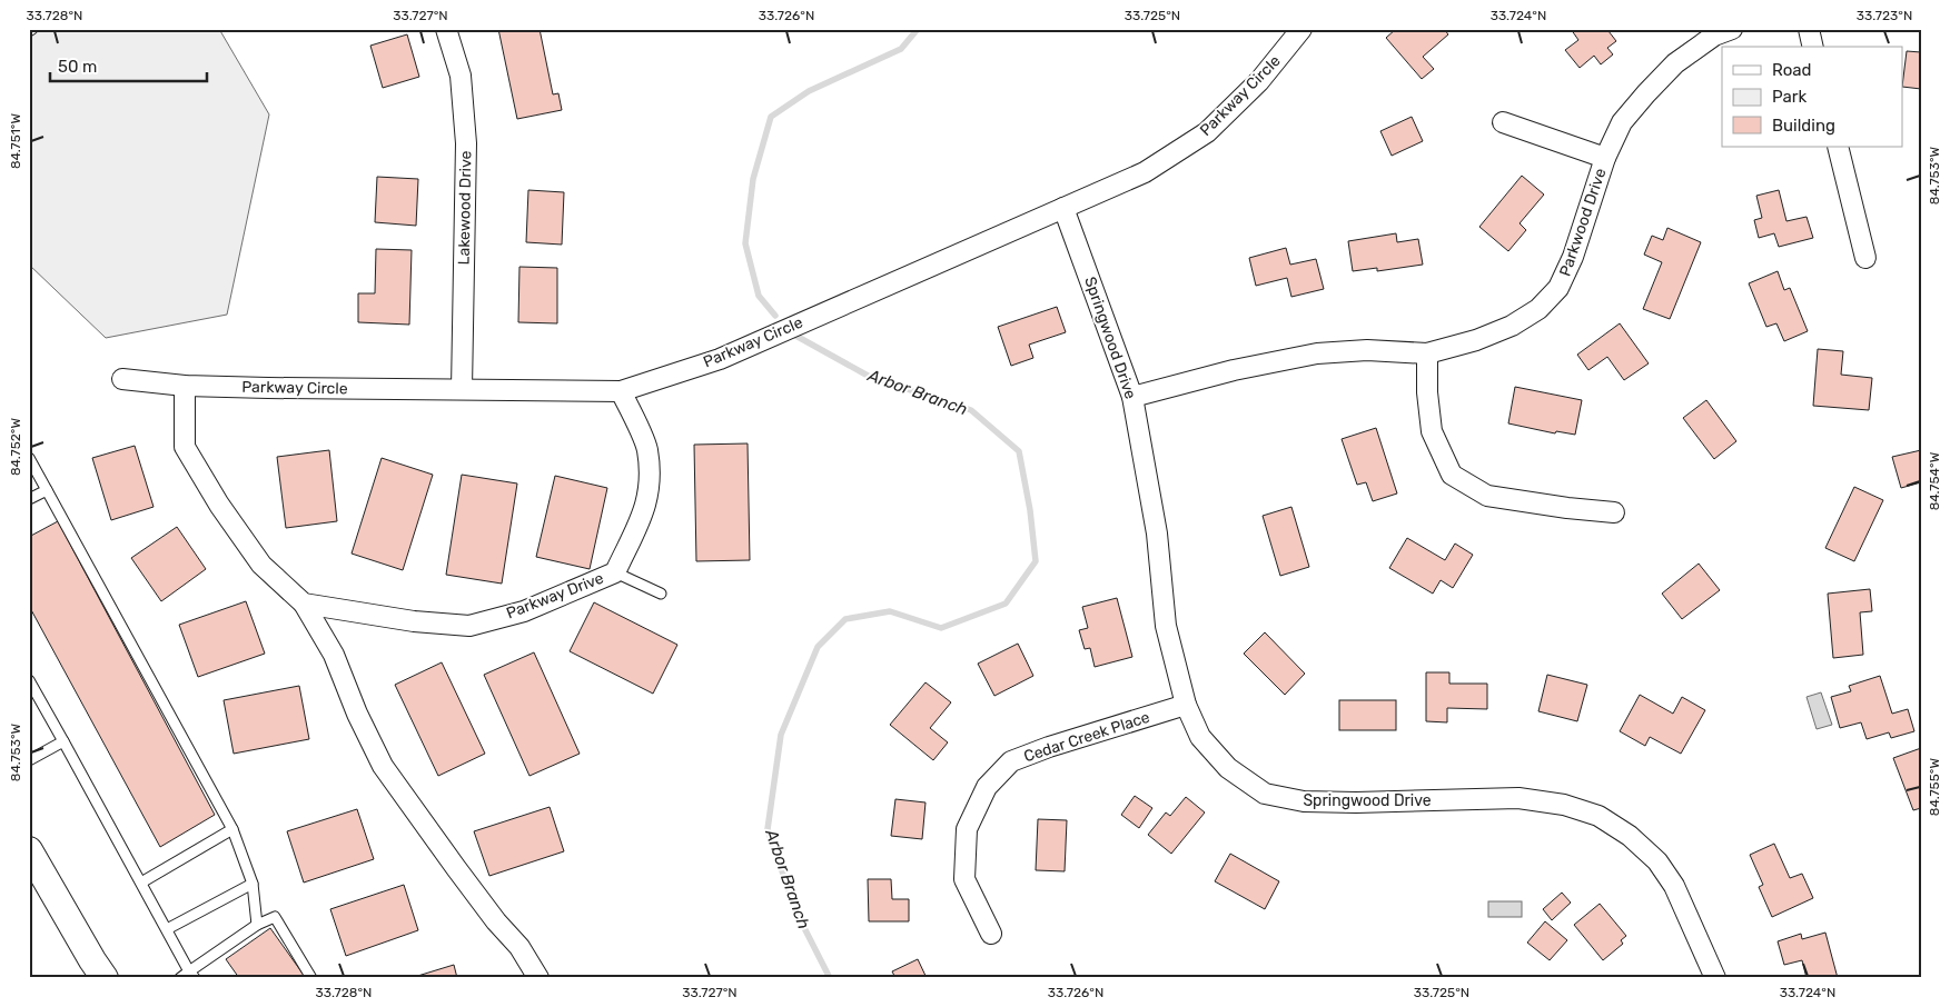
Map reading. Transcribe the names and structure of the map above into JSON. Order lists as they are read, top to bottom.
{
  "streets": {
    "street": [
      "Parkway Circle",
      "Lakewood Drive",
      "Parkwood Drive",
      "Springwood Drive",
      "Parkway Drive",
      "Cedar Creek Place"
    ]
  },
  "crossings": [
    ["Parkway Circle", "Lakewood Drive"],
    ["Parkway Circle", "Springwood Drive"],
    ["Parkway Circle", "Parkway Drive"],
    ["Parkwood Drive", "Springwood Drive"],
    ["Springwood Drive", "Cedar Creek Place"]
  ],
  "water": ["Arbor Branch"],
  "legend": ["Road", "Park", "Building"],
  "scale_bar": "50 m",
  "coordinates": [
    "33.728°N",
    "33.727°N",
    "33.726°N",
    "33.725°N",
    "33.724°N",
    "33.723°N",
    "84.751°W",
    "84.753°W",
    "84.752°W",
    "84.754°W",
    "84.755°W"
  ]
}
